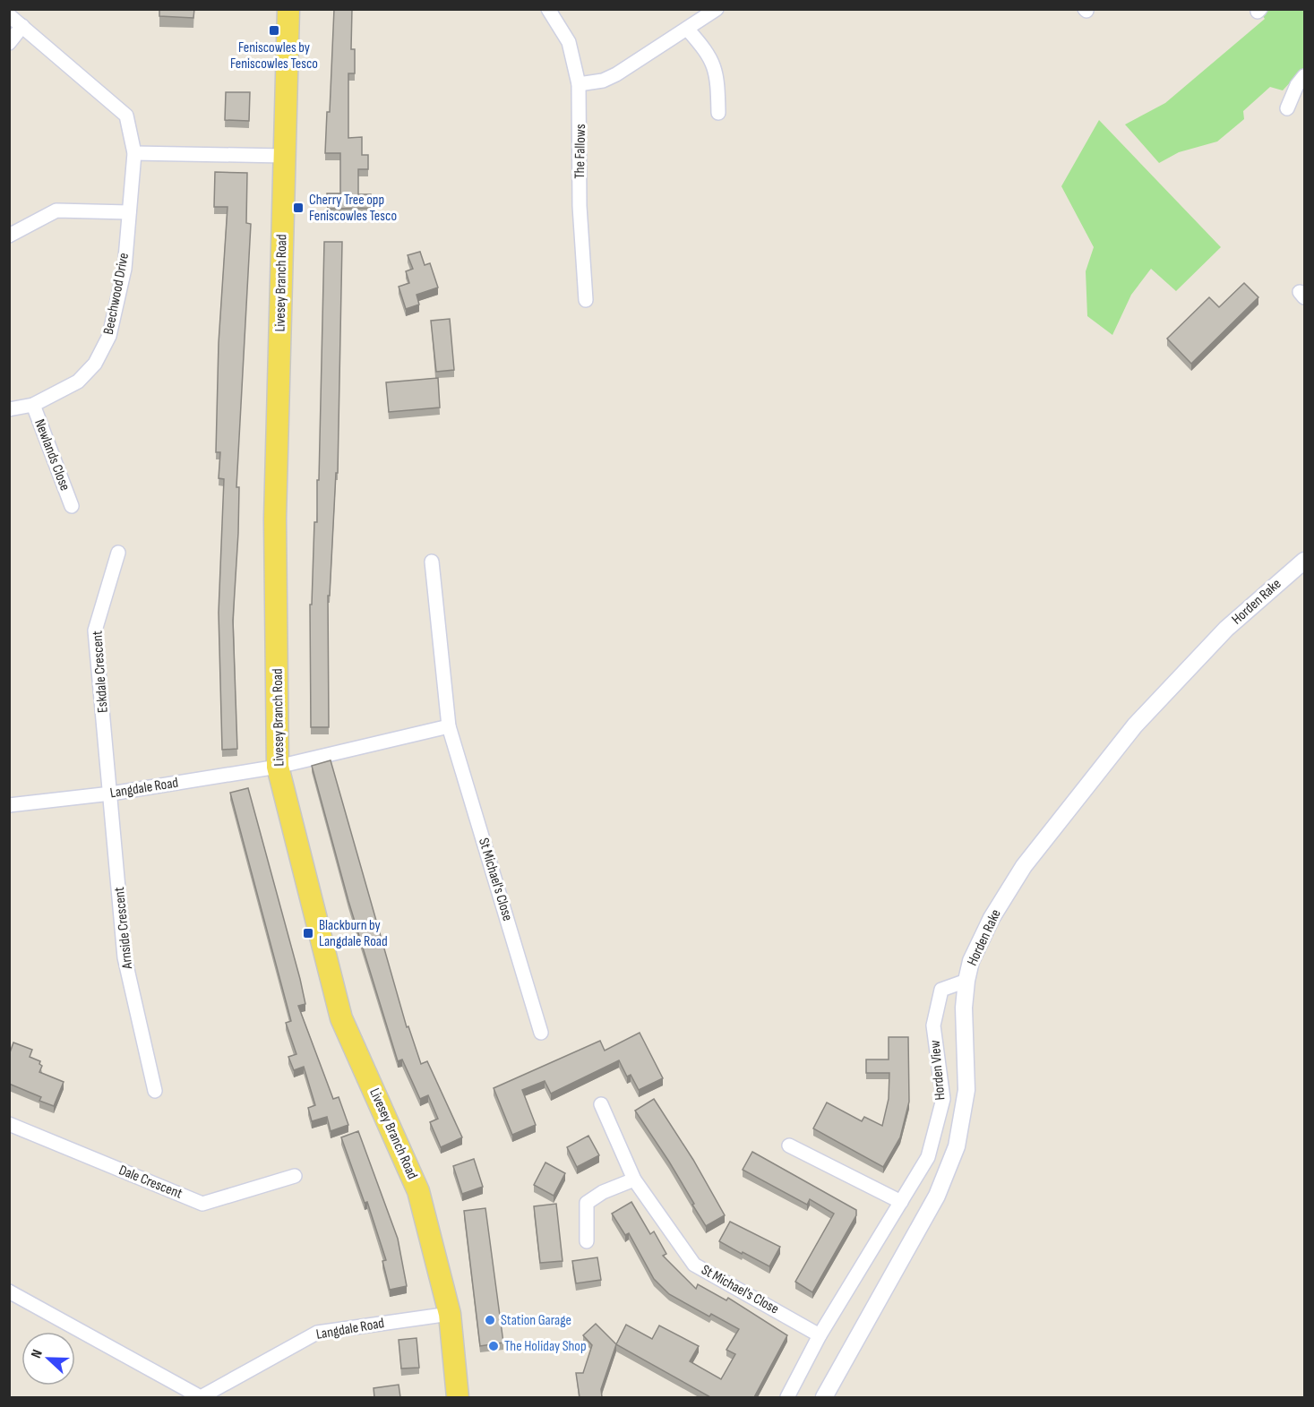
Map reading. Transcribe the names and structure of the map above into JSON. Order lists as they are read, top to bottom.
{
  "streets": {
    "main road": ["Livesey Branch Road"],
    "street": [
      "The Fallows",
      "Beechwood Drive",
      "Newlands Close",
      "Horden Rake",
      "Eskdale Crescent",
      "Langdale Road",
      "St Michael's Close",
      "Arnside Crescent",
      "Horden View",
      "Dale Crescent"
    ]
  },
  "crossings": [
    ["Livesey Branch Road", "Langdale Road"],
    ["Beechwood Drive", "Newlands Close"],
    ["Horden Rake", "Horden View"],
    ["Eskdale Crescent", "Langdale Road"],
    ["Eskdale Crescent", "Arnside Crescent"],
    ["Langdale Road", "Arnside Crescent"],
    ["St Michael's Close", "Horden View"]
  ],
  "places": {
    "transit": ["Feniscowles by Feniscowles Tesco", "Cherry Tree opp Feniscowles Tesco", "Blackburn by Langdale Road"],
    "other": ["Station Garage", "The Holiday Shop"]
  },
  "north": "left"
}
